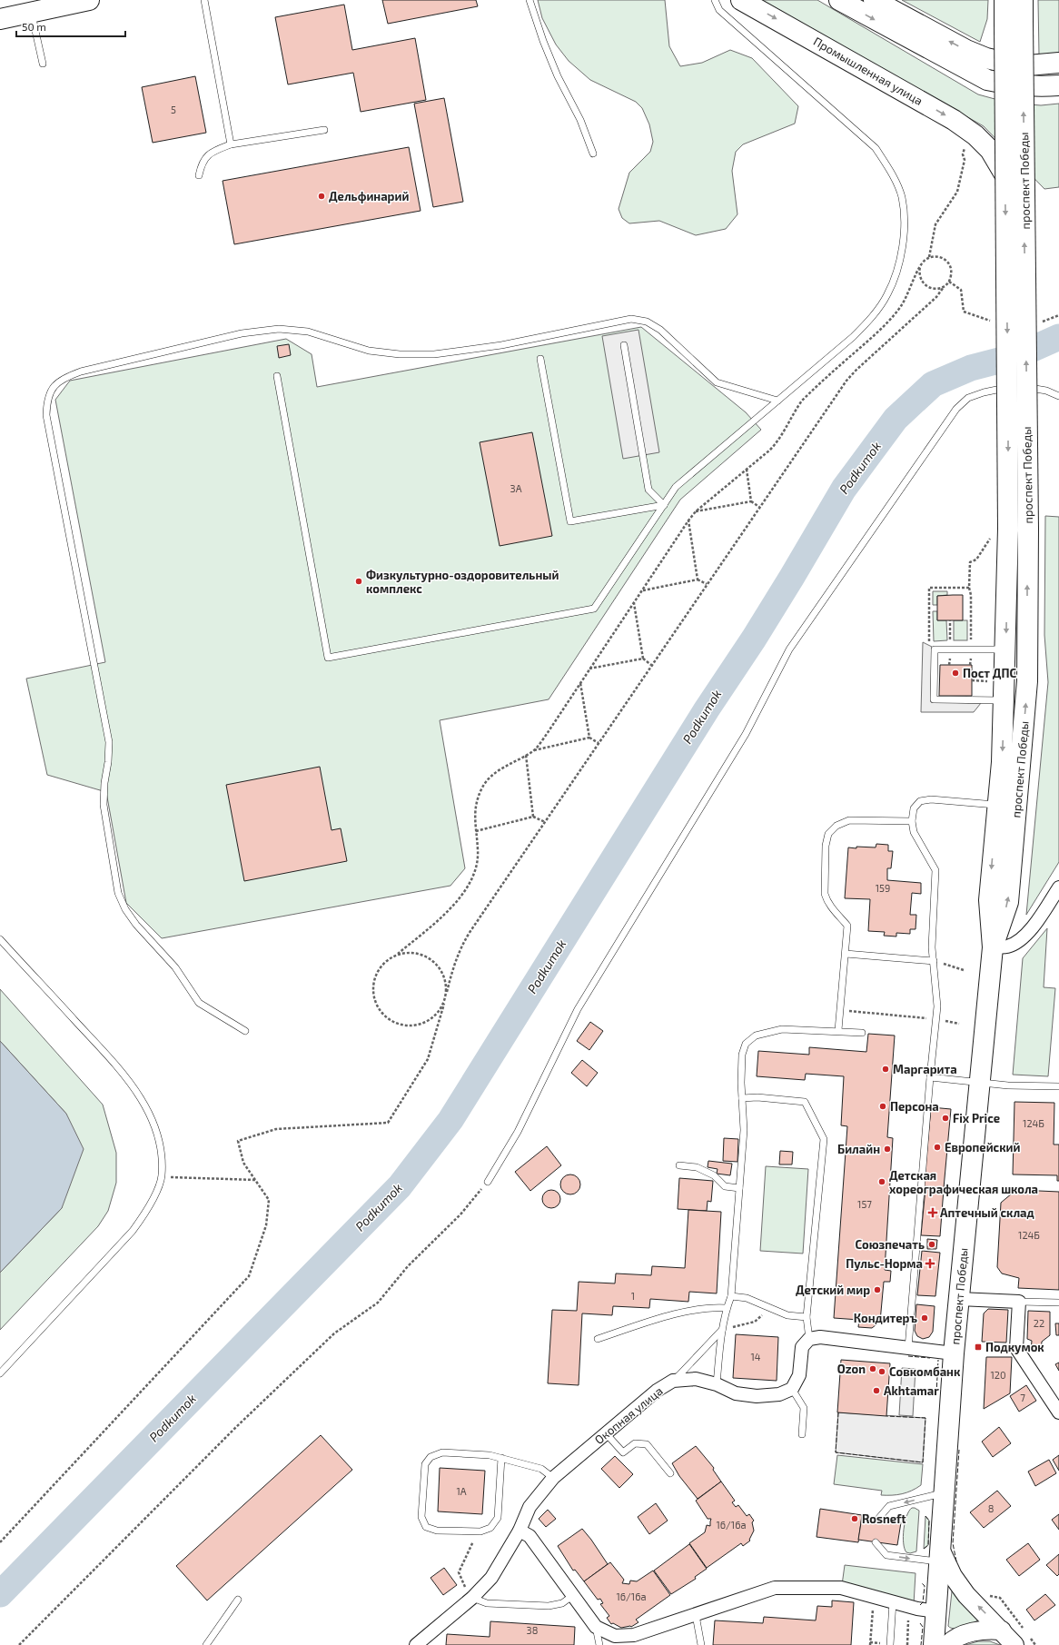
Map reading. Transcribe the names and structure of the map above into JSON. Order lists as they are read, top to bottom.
{
  "streets": {
    "main road": ["Промышленная улица", "проспект Победы"],
    "street": ["Окопная улица"]
  },
  "crossings": [
    ["Промышленная улица", "проспект Победы"]
  ],
  "water": ["Podkumok"],
  "places": {
    "other": [
      "Дельфинарий",
      "Физкультурно-оздоровительный комплекс",
      "Пост ДПС",
      "Маргарита",
      "Персона",
      "Fix Price",
      "Европейский",
      "Билайн",
      "Детская хореографическая школа",
      "Союзпечать",
      "Детский мир",
      "Кондитеръ",
      "Ozon",
      "Совкомбанк",
      "Akhtamar",
      "Rosneft"
    ],
    "health": ["Аптечный склад", "Пульс-Норма"],
    "transit": ["Подкумок"]
  },
  "house_numbers": [
    "5",
    "3А",
    "159",
    "124Б",
    "157",
    "124Б",
    "1",
    "22",
    "14",
    "120",
    "7",
    "1А",
    "8",
    "16/16а",
    "16/16а",
    "38"
  ],
  "scale_bar": "50 m"
}
